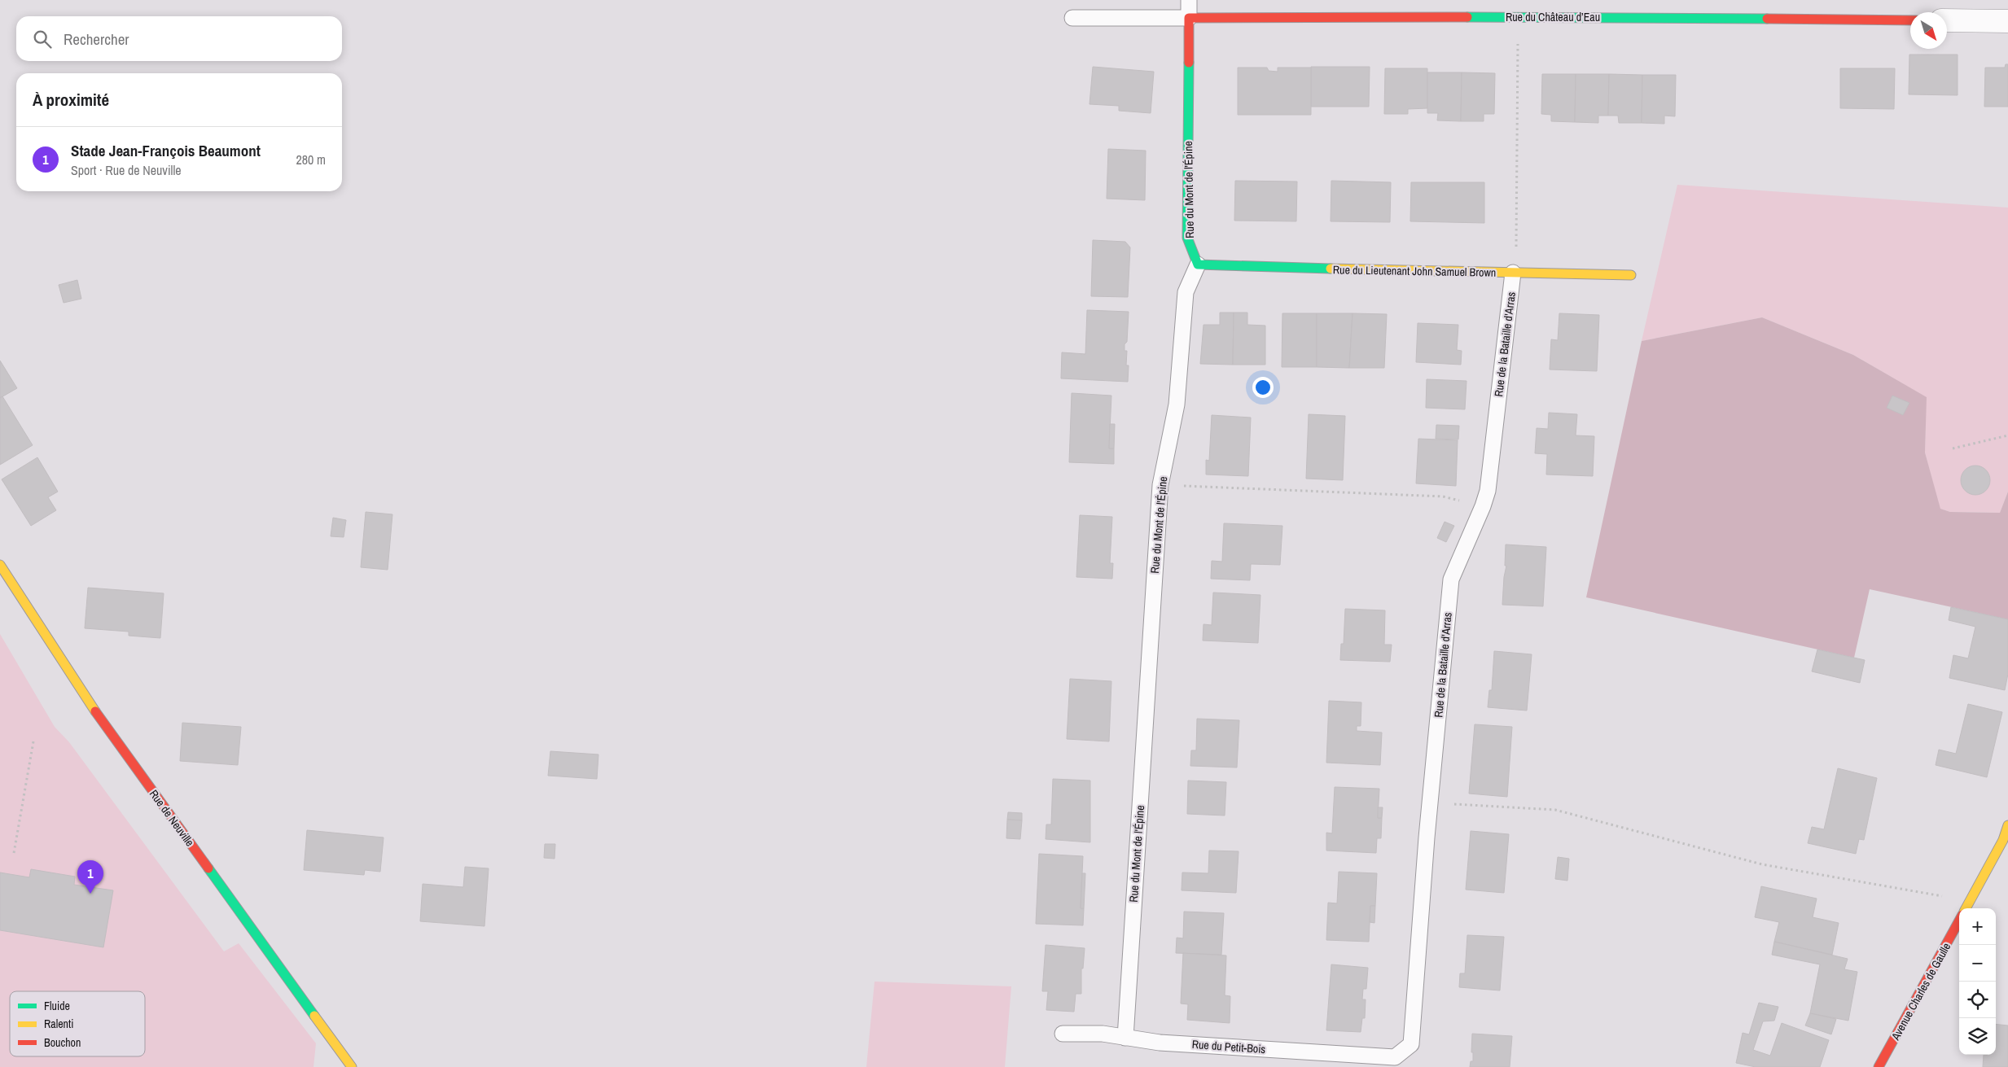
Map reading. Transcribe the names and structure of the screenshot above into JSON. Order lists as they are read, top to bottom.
{
  "streets": {
    "street": [
      "Rue du Château d’Eau",
      "Rue du Mont de l'Épine",
      "Rue du Lieutenant John Samuel Brown",
      "Rue de Neuville",
      "Avenue Charles de Gaulle"
    ],
    "lane": ["Rue de la Bataille d'Arras", "Rue du Petit-Bois"]
  },
  "crossings": [
    ["Rue du Château d’Eau", "Rue du Mont de l'Épine"],
    ["Rue du Mont de l'Épine", "Rue du Lieutenant John Samuel Brown"],
    ["Rue du Mont de l'Épine", "Rue du Petit-Bois"],
    ["Rue du Lieutenant John Samuel Brown", "Rue de la Bataille d'Arras"],
    ["Rue de la Bataille d'Arras", "Rue du Petit-Bois"]
  ],
  "legend": ["Fluide", "Ralenti", "Bouchon"],
  "north": "bottom right",
  "page": {
    "search": "Rechercher",
    "heading": "À proximité",
    "list": [
      {
        "mark": "1",
        "name": "Stade Jean-François Beaumont",
        "note": "Sport · Rue de Neuville",
        "value": "280 m"
      }
    ],
    "pins": "1",
    "map_buttons": ["+", "−"]
  }
}
